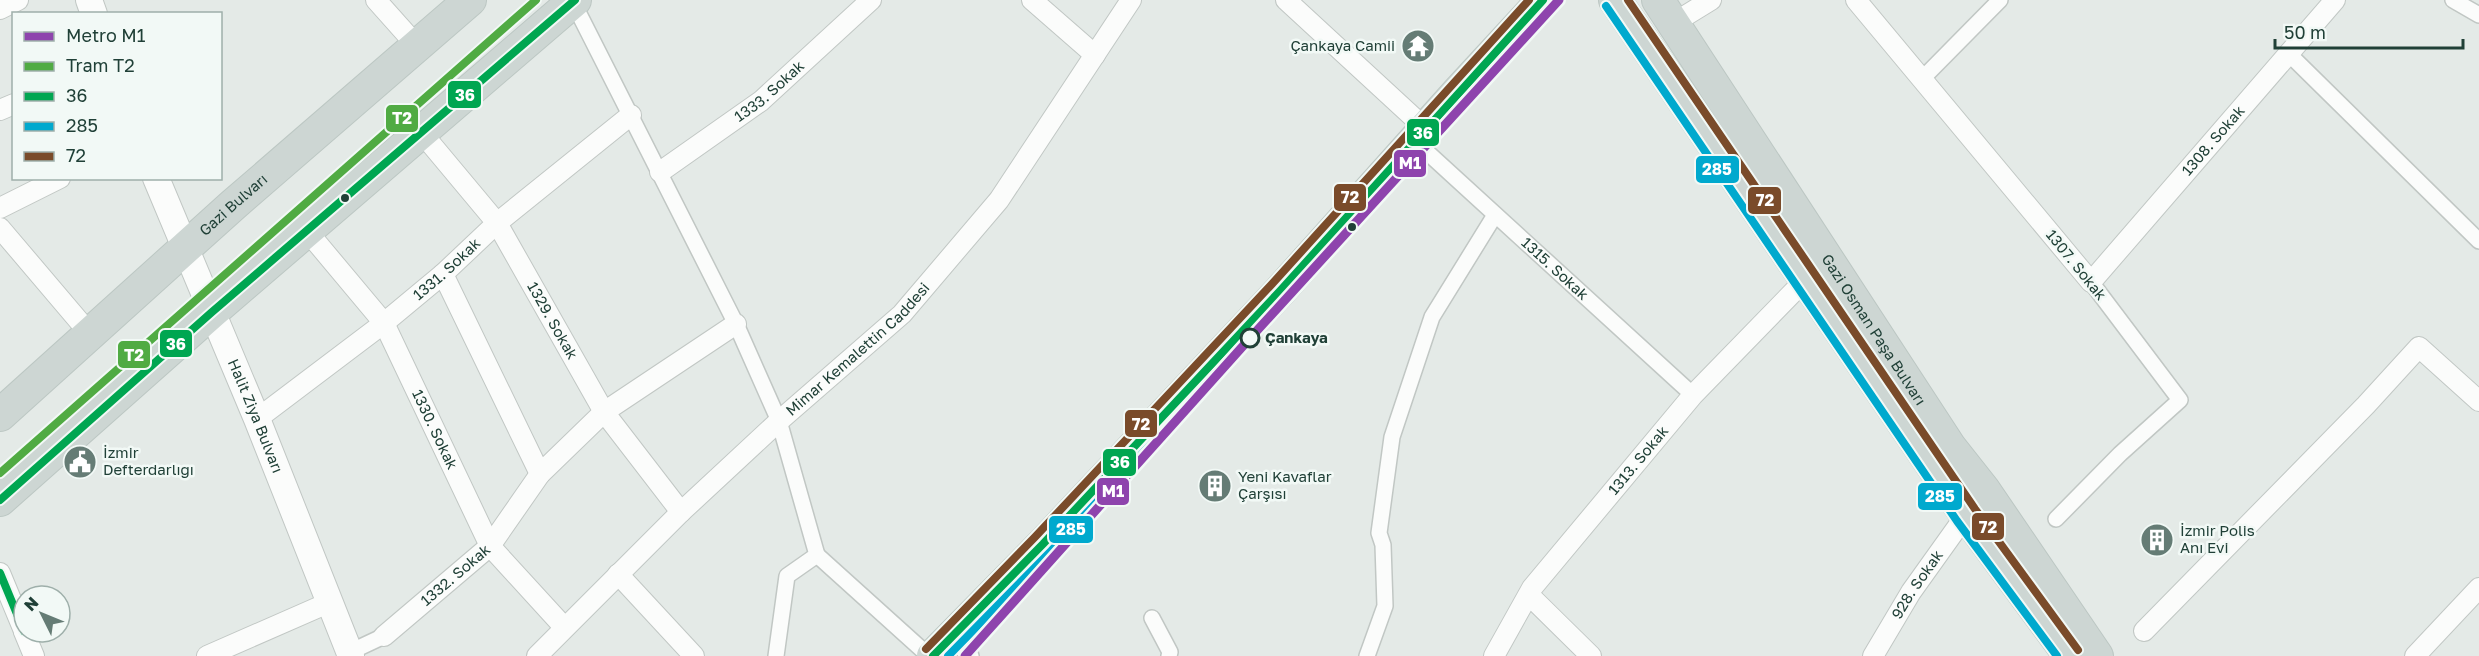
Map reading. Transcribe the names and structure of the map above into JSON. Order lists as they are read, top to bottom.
{
  "streets": {
    "main road": ["Gazi Bulvarı", "Gazi Osman Paşa Bulvarı"],
    "street": [
      "1333. Sokak",
      "1308. Sokak",
      "1307. Sokak",
      "1331. Sokak",
      "1315. Sokak",
      "1329. Sokak",
      "Mimar Kemalettin Caddesi",
      "Halit Ziya Bulvarı",
      "1330. Sokak",
      "1313. Sokak",
      "1332. Sokak",
      "928. Sokak"
    ]
  },
  "crossings": [
    ["1308. Sokak", "1307. Sokak"],
    ["Gazi Bulvarı", "Halit Ziya Bulvarı"],
    ["1331. Sokak", "1329. Sokak"],
    ["1331. Sokak", "Halit Ziya Bulvarı"],
    ["1331. Sokak", "1330. Sokak"],
    ["1315. Sokak", "1313. Sokak"],
    ["1329. Sokak", "Mimar Kemalettin Caddesi"],
    ["1329. Sokak", "1332. Sokak"],
    ["Gazi Osman Paşa Bulvarı", "1313. Sokak"],
    ["Gazi Osman Paşa Bulvarı", "928. Sokak"],
    ["Mimar Kemalettin Caddesi", "1330. Sokak"],
    ["Halit Ziya Bulvarı", "1332. Sokak"],
    ["1330. Sokak", "1332. Sokak"]
  ],
  "places": {
    "temple": ["Çankaya Camii"],
    "other": ["Çankaya"],
    "public building": ["İzmir Defterdarlığı"],
    "building": ["Yeni Kavaflar Çarşısı", "İzmir Polis Anı Evi"]
  },
  "lines": [
    "metro line M1",
    "tram line T2",
    "transit line 36",
    "transit line 72",
    "transit line 285"
  ],
  "legend": [
    "Metro M1",
    "Tram T2",
    "36",
    "285",
    "72"
  ],
  "scale_bar": "50 m",
  "north": "top left"
}
